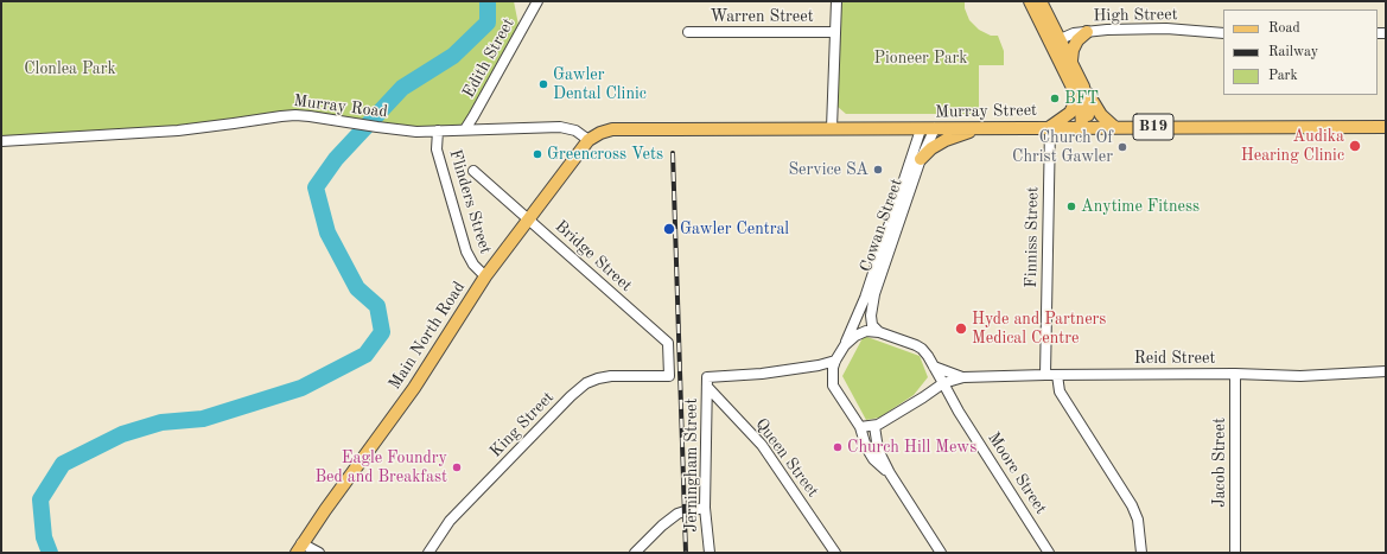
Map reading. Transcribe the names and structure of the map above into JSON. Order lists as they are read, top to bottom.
{
  "streets": {
    "main road": ["Murray Street", "B19", "Main North Road"],
    "street": [
      "High Street",
      "Warren Street",
      "Edith Street",
      "Murray Road",
      "Flinders Street",
      "Cowan Street",
      "Finniss Street",
      "Bridge Street",
      "Reid Street",
      "King Street",
      "Queen Street",
      "Jacob Street",
      "Jerningham Street",
      "Moore Street"
    ]
  },
  "crossings": [
    ["High Street", "B19"],
    ["Edith Street", "Murray Road"],
    ["Murray Road", "Murray Street"],
    ["Murray Road", "Flinders Street"],
    ["Murray Road", "Main North Road"],
    ["Murray Street", "B19"],
    ["Murray Street", "Cowan Street"],
    ["Murray Street", "Finniss Street"],
    ["Murray Street", "Main North Road"],
    ["Flinders Street", "Main North Road"],
    ["Cowan Street", "Reid Street"],
    ["Cowan Street", "Moore Street"],
    ["Finniss Street", "Reid Street"],
    ["Bridge Street", "Main North Road"],
    ["Bridge Street", "King Street"],
    ["Reid Street", "Jacob Street"],
    ["Reid Street", "Moore Street"],
    ["Queen Street", "Jerningham Street"]
  ],
  "parks": ["Pioneer Park", "Clonlea Park"],
  "places": [
    "Gawler Dental Clinic",
    "BFT",
    "Audika Hearing Clinic",
    "Church Of Christ Gawler",
    "Greencross Vets",
    "Service SA",
    "Anytime Fitness",
    "Gawler Central",
    "Hyde and Partners Medical Centre",
    "Church Hill Mews",
    "Eagle Foundry Bed and Breakfast"
  ],
  "legend": ["Road", "Railway", "Park"]
}
